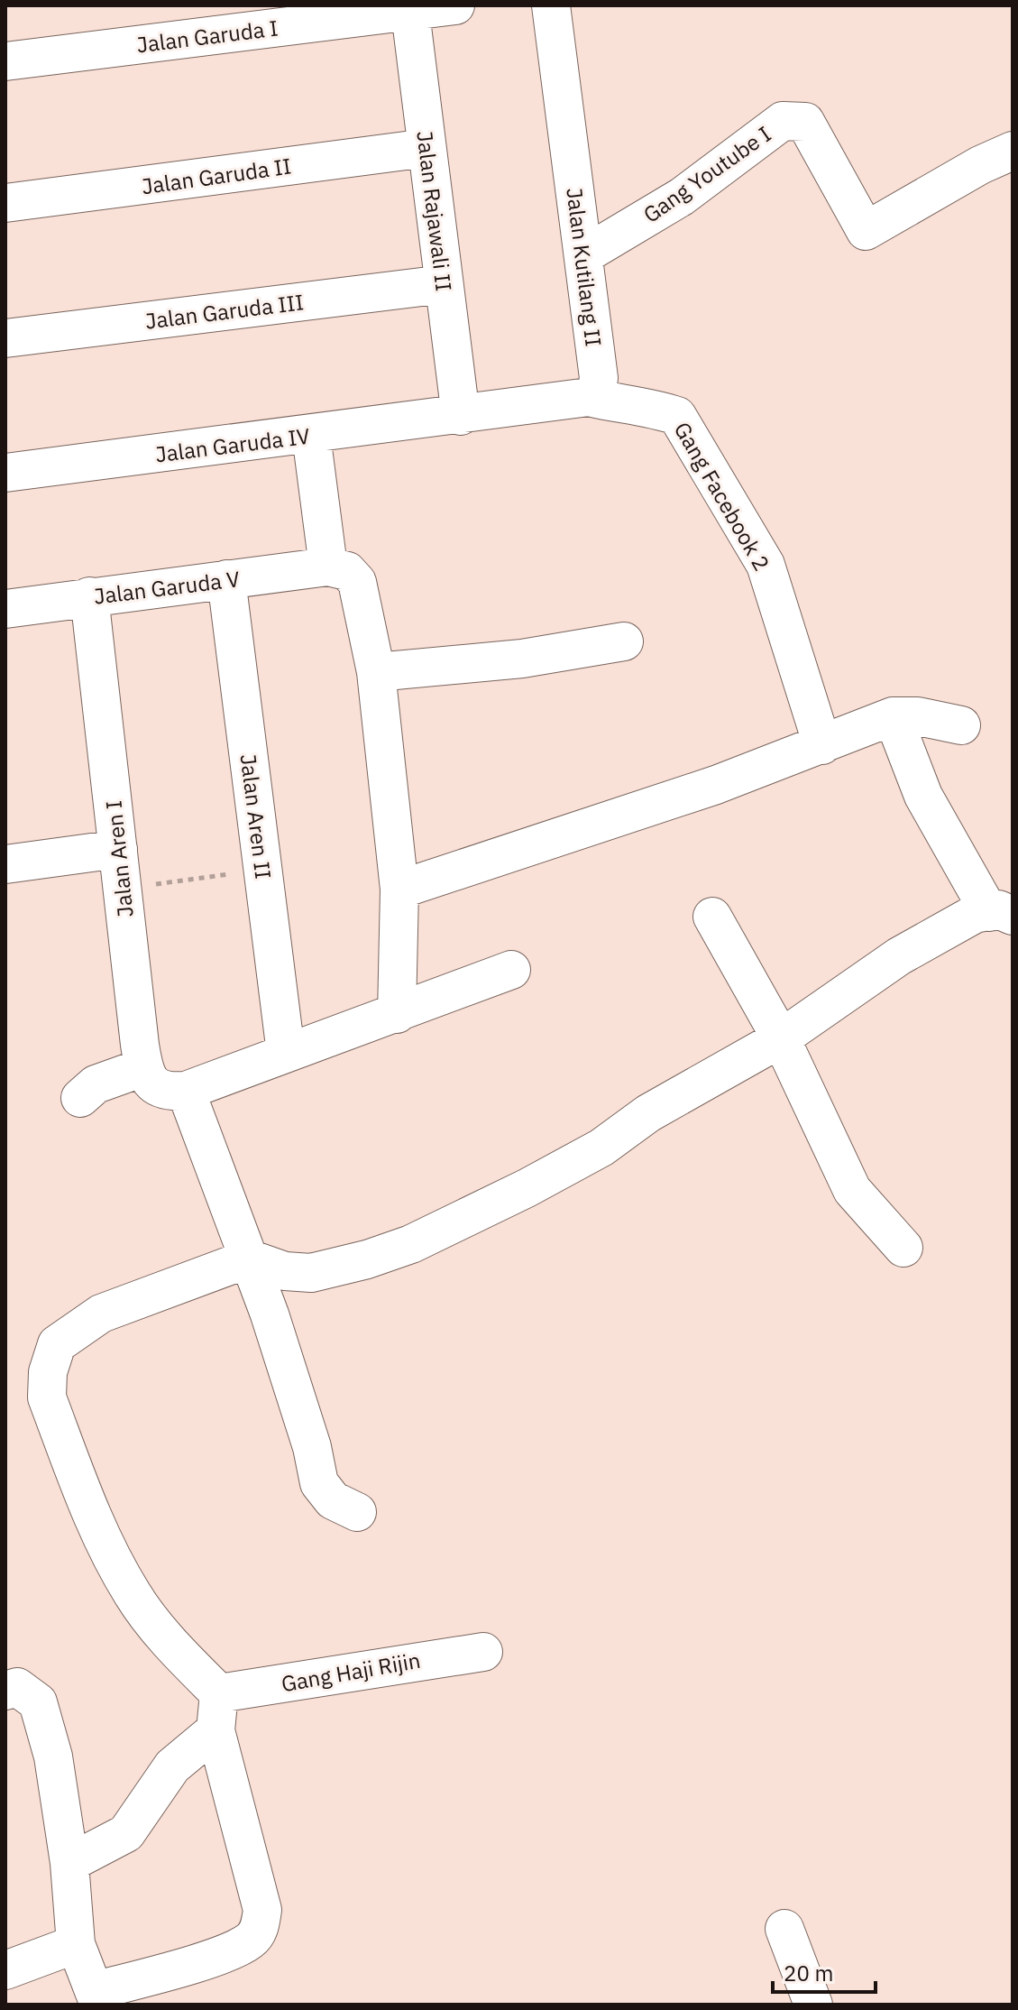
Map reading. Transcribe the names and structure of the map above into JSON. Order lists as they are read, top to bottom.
{
  "streets": {
    "street": [
      "Jalan Garuda I",
      "Gang Youtube I",
      "Jalan Garuda II",
      "Jalan Rajawali II",
      "Jalan Kutilang II",
      "Jalan Garuda III",
      "Jalan Garuda IV",
      "Gang Facebook 2",
      "Jalan Garuda V",
      "Jalan Aren II",
      "Jalan Aren I",
      "Gang Haji Rijin"
    ]
  },
  "crossings": [
    ["Jalan Garuda I", "Jalan Rajawali II"],
    ["Gang Youtube I", "Jalan Kutilang II"],
    ["Jalan Garuda II", "Jalan Rajawali II"],
    ["Jalan Rajawali II", "Jalan Garuda III"],
    ["Jalan Rajawali II", "Jalan Garuda IV"],
    ["Jalan Kutilang II", "Gang Facebook 2"],
    ["Jalan Garuda V", "Jalan Aren II"],
    ["Jalan Garuda V", "Jalan Aren I"]
  ],
  "scale_bar": "20 m"
}
